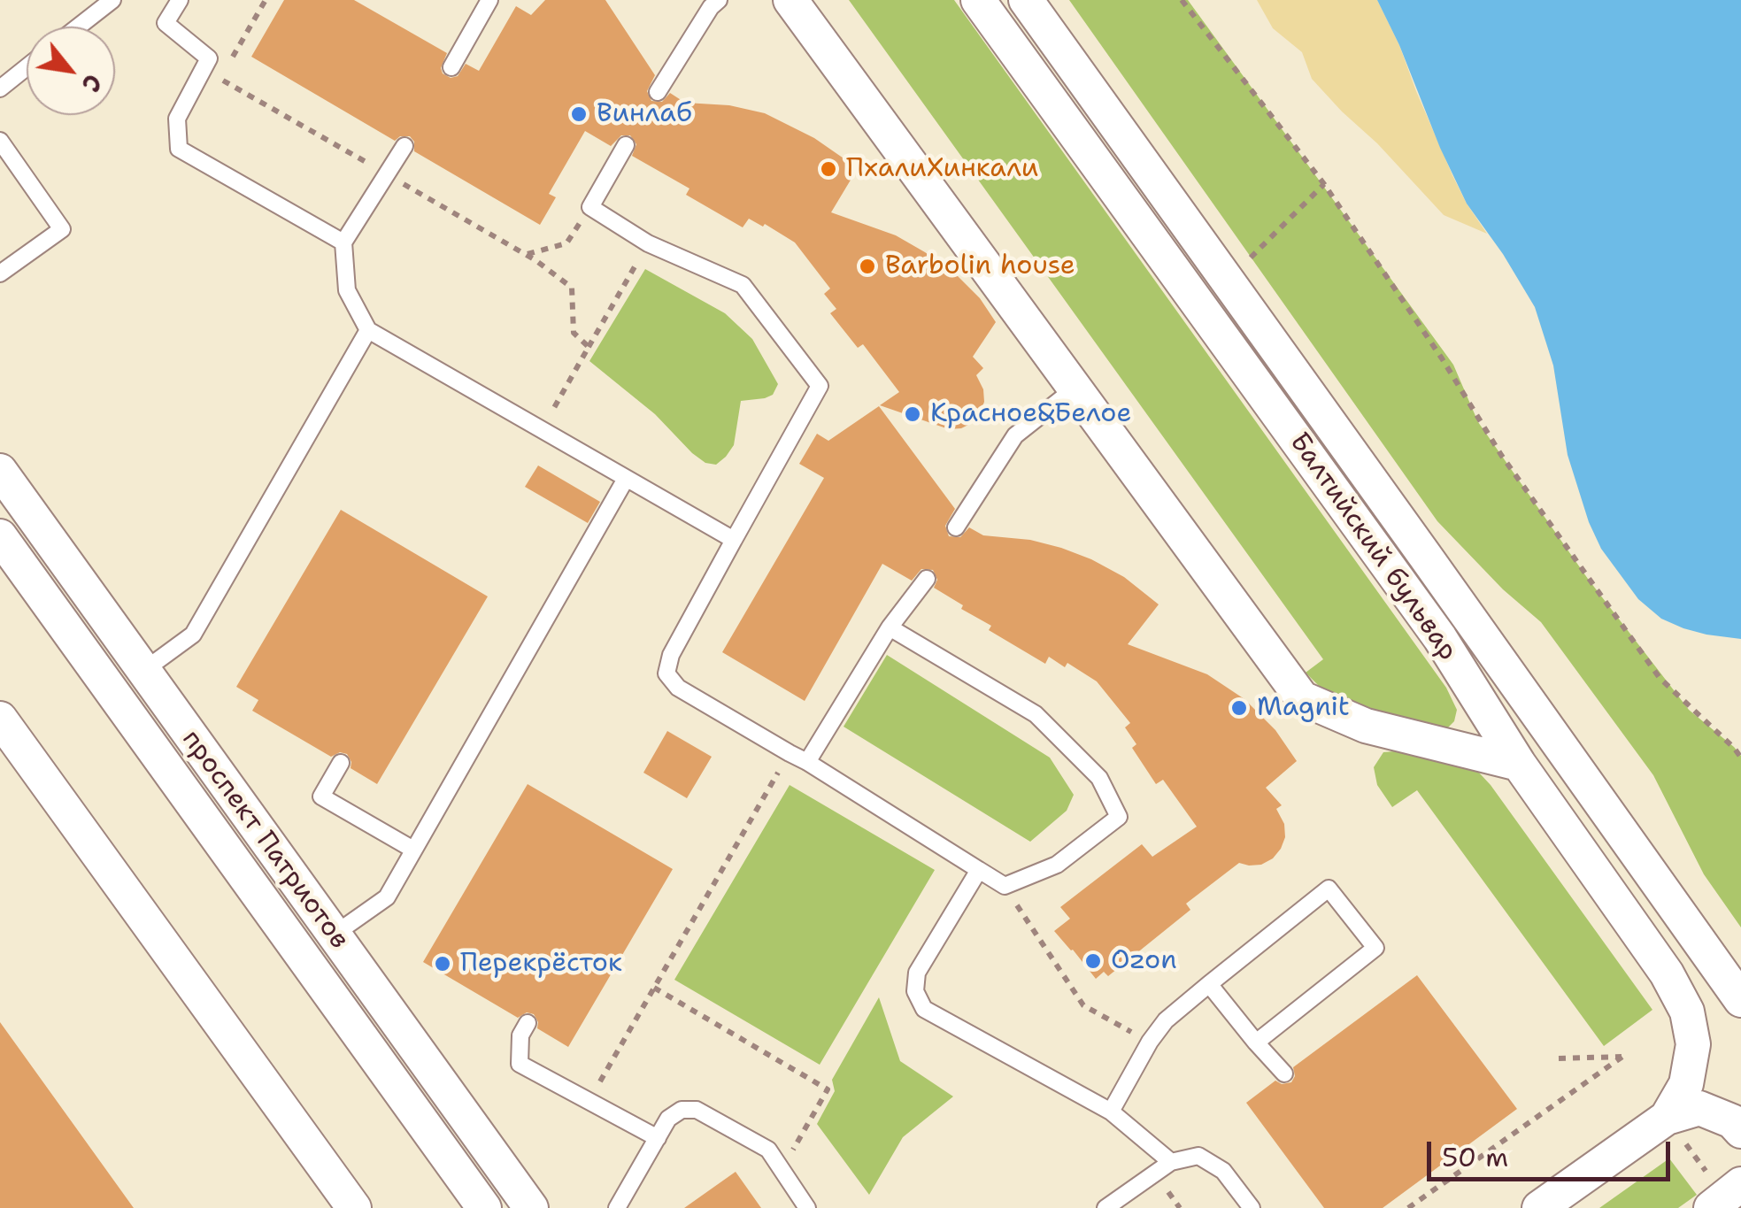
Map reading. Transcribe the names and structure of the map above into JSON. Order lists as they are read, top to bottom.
{
  "streets": {
    "street": ["Балтийский бульвар", "проспект Патриотов"]
  },
  "places": [
    "Винлаб",
    "ПхалиХинкали",
    "Barbolin house",
    "Красное&Белое",
    "Magnit",
    "Ozon",
    "Перекрёсток"
  ],
  "scale_bar": "50 m",
  "north": "bottom right"
}
